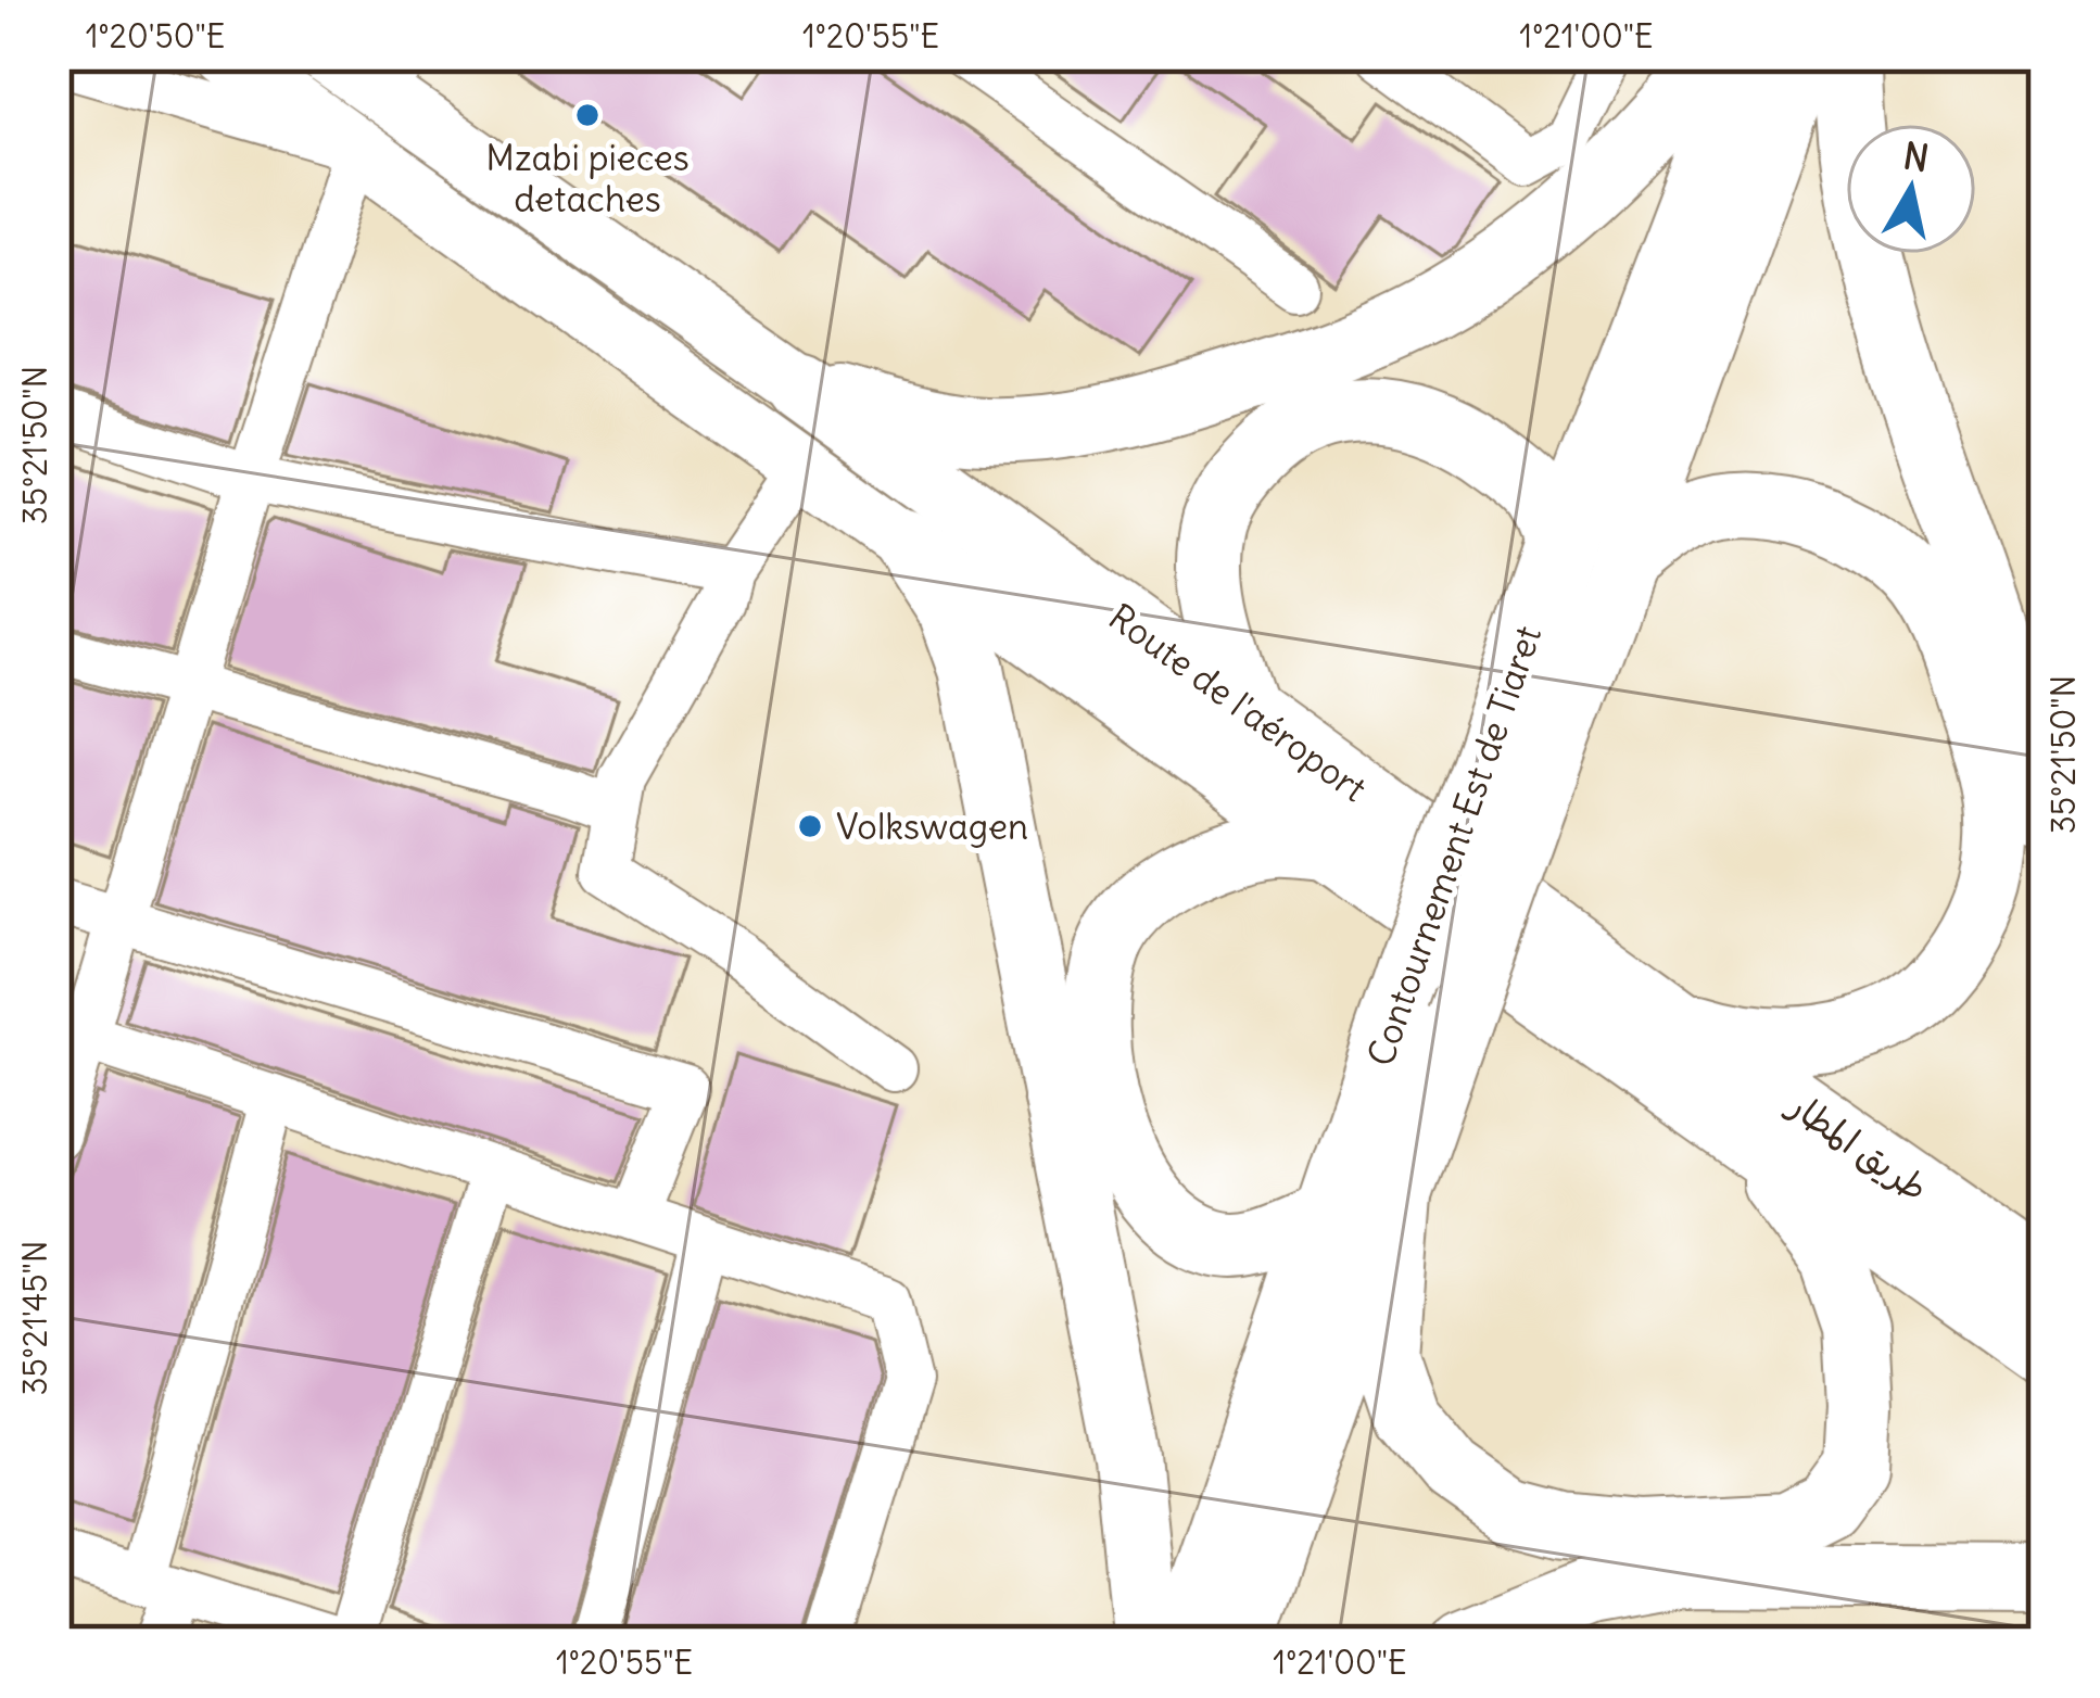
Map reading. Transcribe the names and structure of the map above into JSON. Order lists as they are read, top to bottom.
{
  "streets": {
    "highway": ["Route de l'aéroport", "Contournement Est de Tiaret", "طريق المطار"]
  },
  "crossings": [
    ["Route de l'aéroport", "طريق المطار"]
  ],
  "places": ["Mzabi pieces detaches", "Volkswagen"],
  "north": "top",
  "coordinates": [
    "1°20'50\"E",
    "1°20'55\"E",
    "1°21'00\"E",
    "35°21'50\"N",
    "35°21'45\"N"
  ]
}
